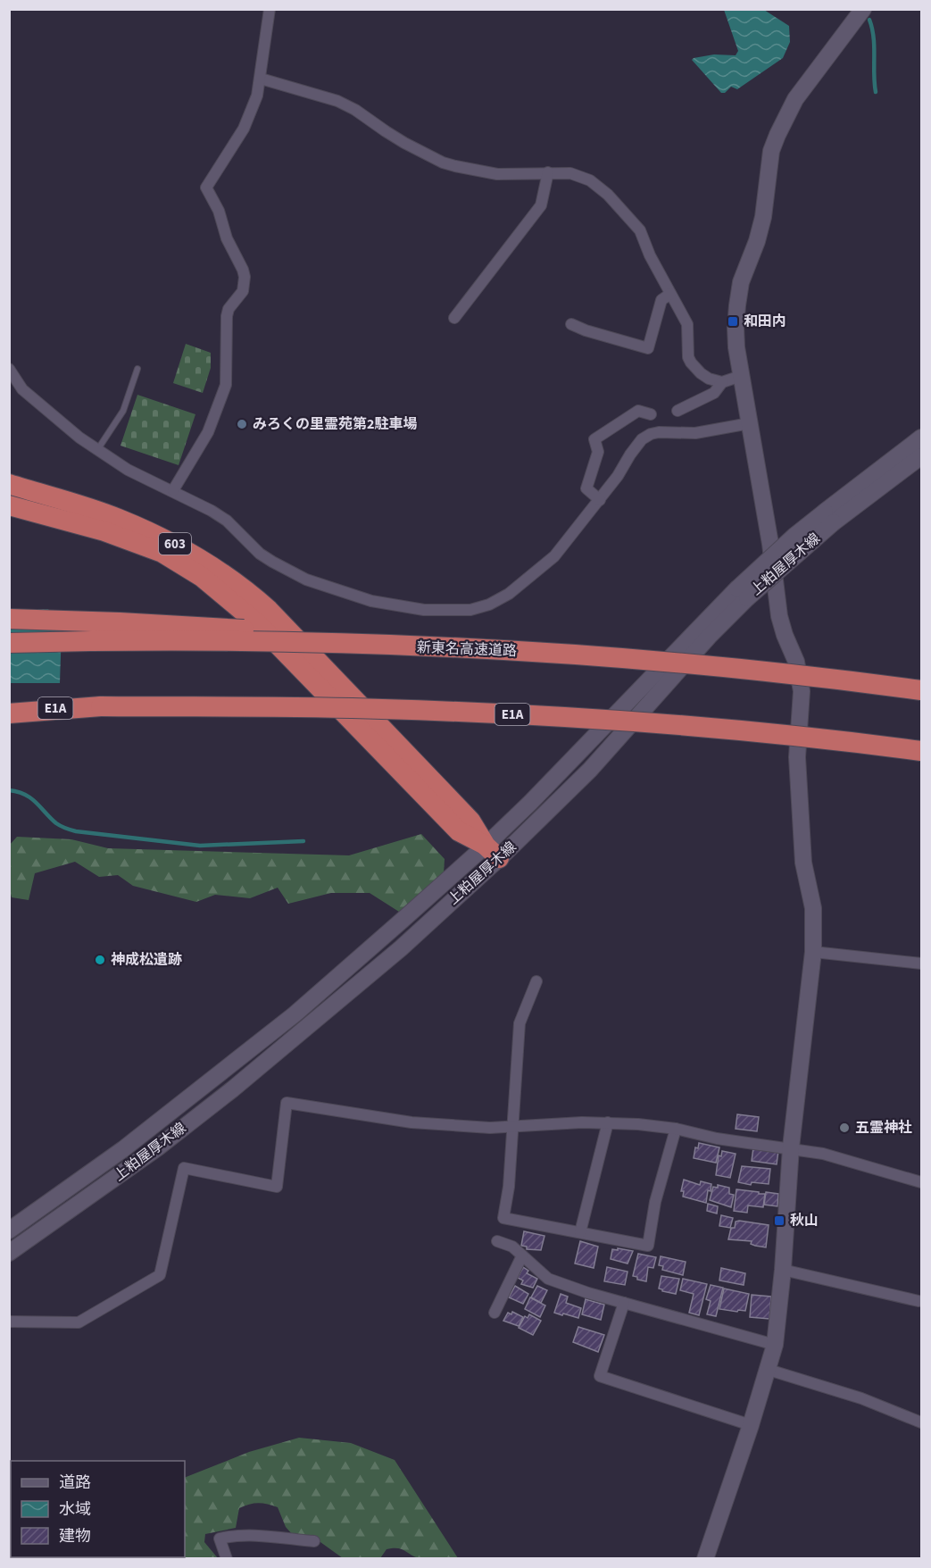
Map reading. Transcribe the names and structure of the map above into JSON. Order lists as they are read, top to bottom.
{
  "streets": {
    "highway": ["603", "新東名高速道路", "E1A"],
    "main road": ["上粕屋厚木線"]
  },
  "crossings": [
    ["603", "上粕屋厚木線"]
  ],
  "places": {
    "transit": ["和田内", "秋山"],
    "other": ["みろくの里霊苑第2駐車場", "神成松遺跡", "五霊神社"]
  },
  "legend": ["道路", "水域", "建物"]
}
